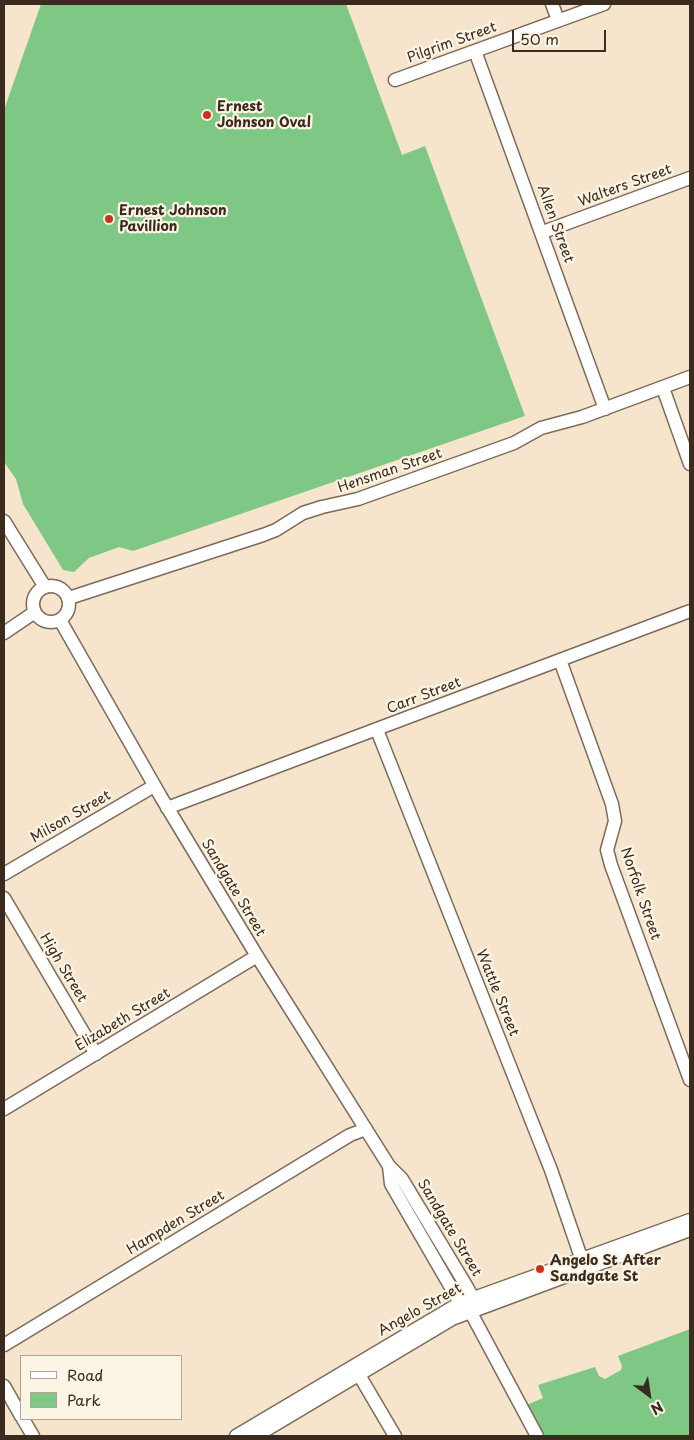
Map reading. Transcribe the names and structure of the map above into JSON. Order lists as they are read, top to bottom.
{
  "streets": {
    "street": [
      "Pilgrim Street",
      "Walters Street",
      "Allen Street",
      "Hensman Street",
      "Carr Street",
      "Milson Street",
      "Sandgate Street",
      "Norfolk Street",
      "High Street",
      "Wattle Street",
      "Elizabeth Street",
      "Hampden Street",
      "Angelo Street"
    ]
  },
  "crossings": [
    ["Pilgrim Street", "Allen Street"],
    ["Walters Street", "Allen Street"],
    ["Allen Street", "Hensman Street"],
    ["Hensman Street", "Sandgate Street"],
    ["Carr Street", "Sandgate Street"],
    ["Carr Street", "Norfolk Street"],
    ["Carr Street", "Wattle Street"],
    ["Milson Street", "Sandgate Street"],
    ["Sandgate Street", "Elizabeth Street"],
    ["Sandgate Street", "Hampden Street"],
    ["Sandgate Street", "Angelo Street"],
    ["High Street", "Elizabeth Street"],
    ["Wattle Street", "Angelo Street"]
  ],
  "places": ["Ernest Johnson Oval", "Ernest Johnson Pavillion", "Angelo St After Sandgate St"],
  "legend": ["Road", "Park"],
  "scale_bar": "50 m",
  "north": "bottom right"
}
